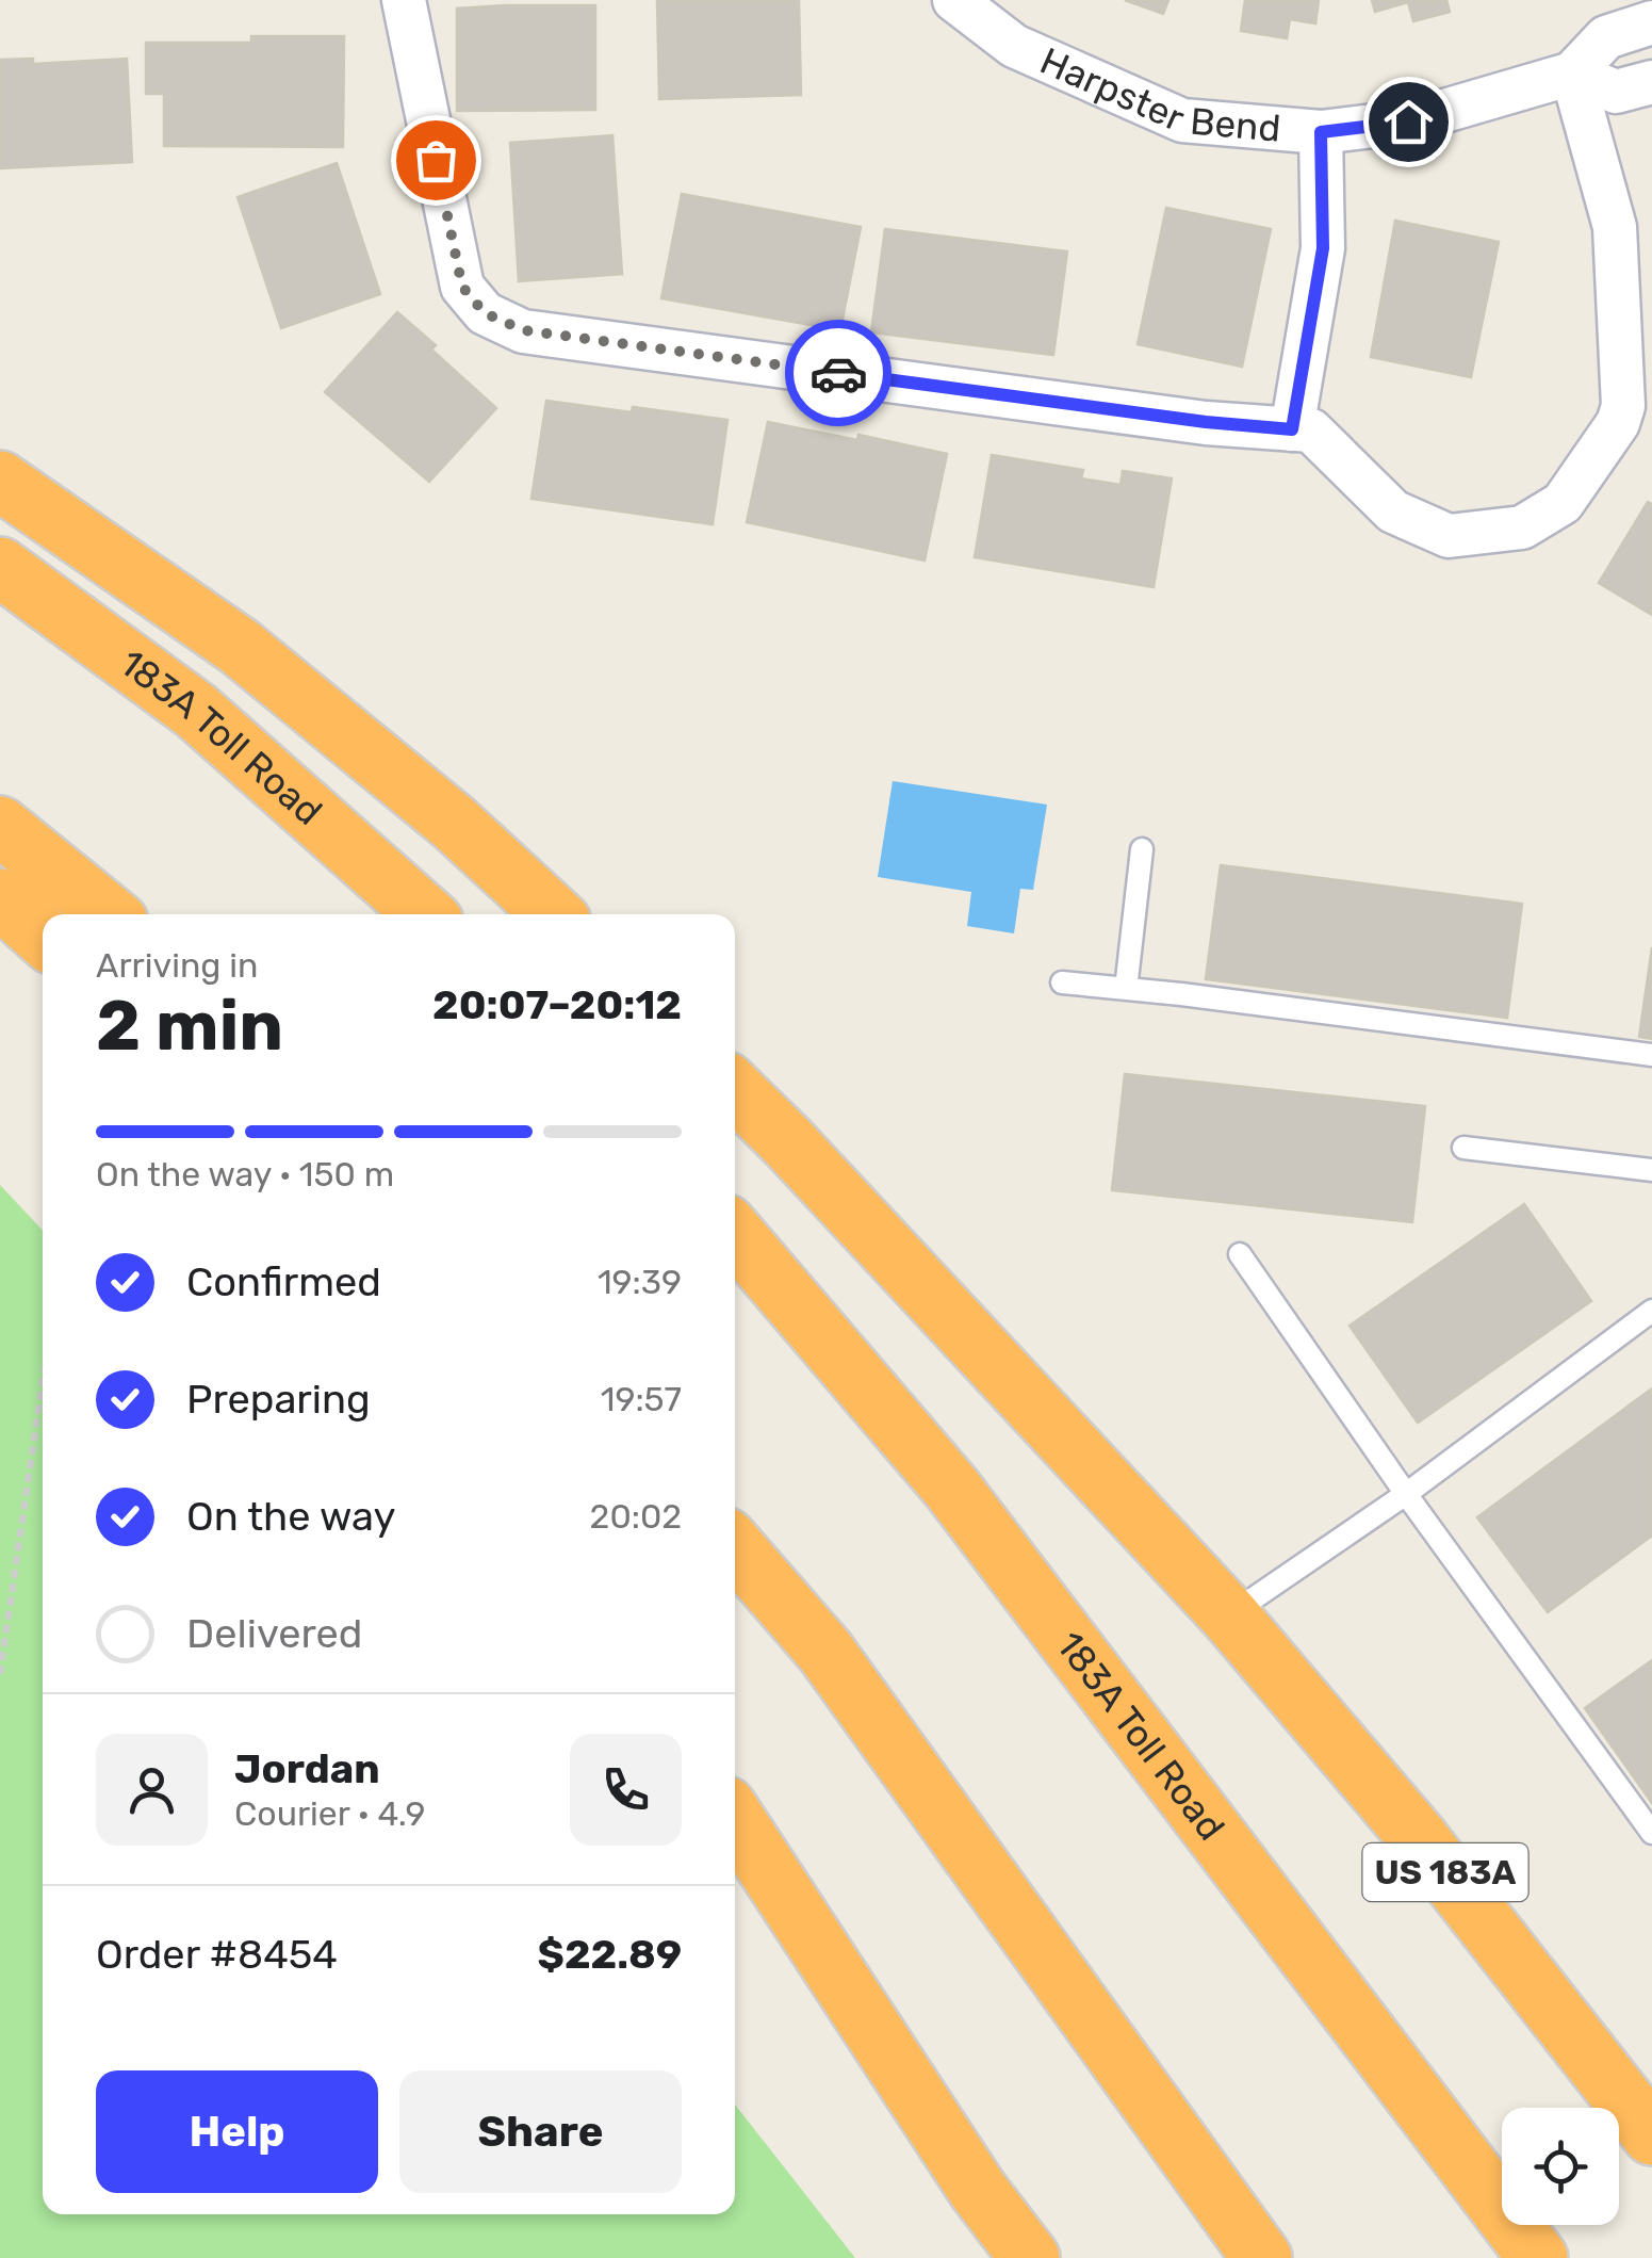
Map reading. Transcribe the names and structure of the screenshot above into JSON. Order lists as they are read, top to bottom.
{
  "streets": {
    "highway": ["183A Toll Road", "US 183A"],
    "street": ["Harpster Bend"]
  },
  "page": {
    "heading": ["2 min", "Arriving in", "20:07–20:12"],
    "panel": [
      "Jordan",
      "Courier · 4.9",
      "Order #8454",
      "$22.89"
    ],
    "bar": "On the way · 150 m",
    "list": [
      ["Confirmed", "19:39"],
      ["Preparing", "19:57"],
      ["On the way", "20:02"],
      "Delivered"
    ],
    "buttons": ["Help", "Share"]
  }
}
